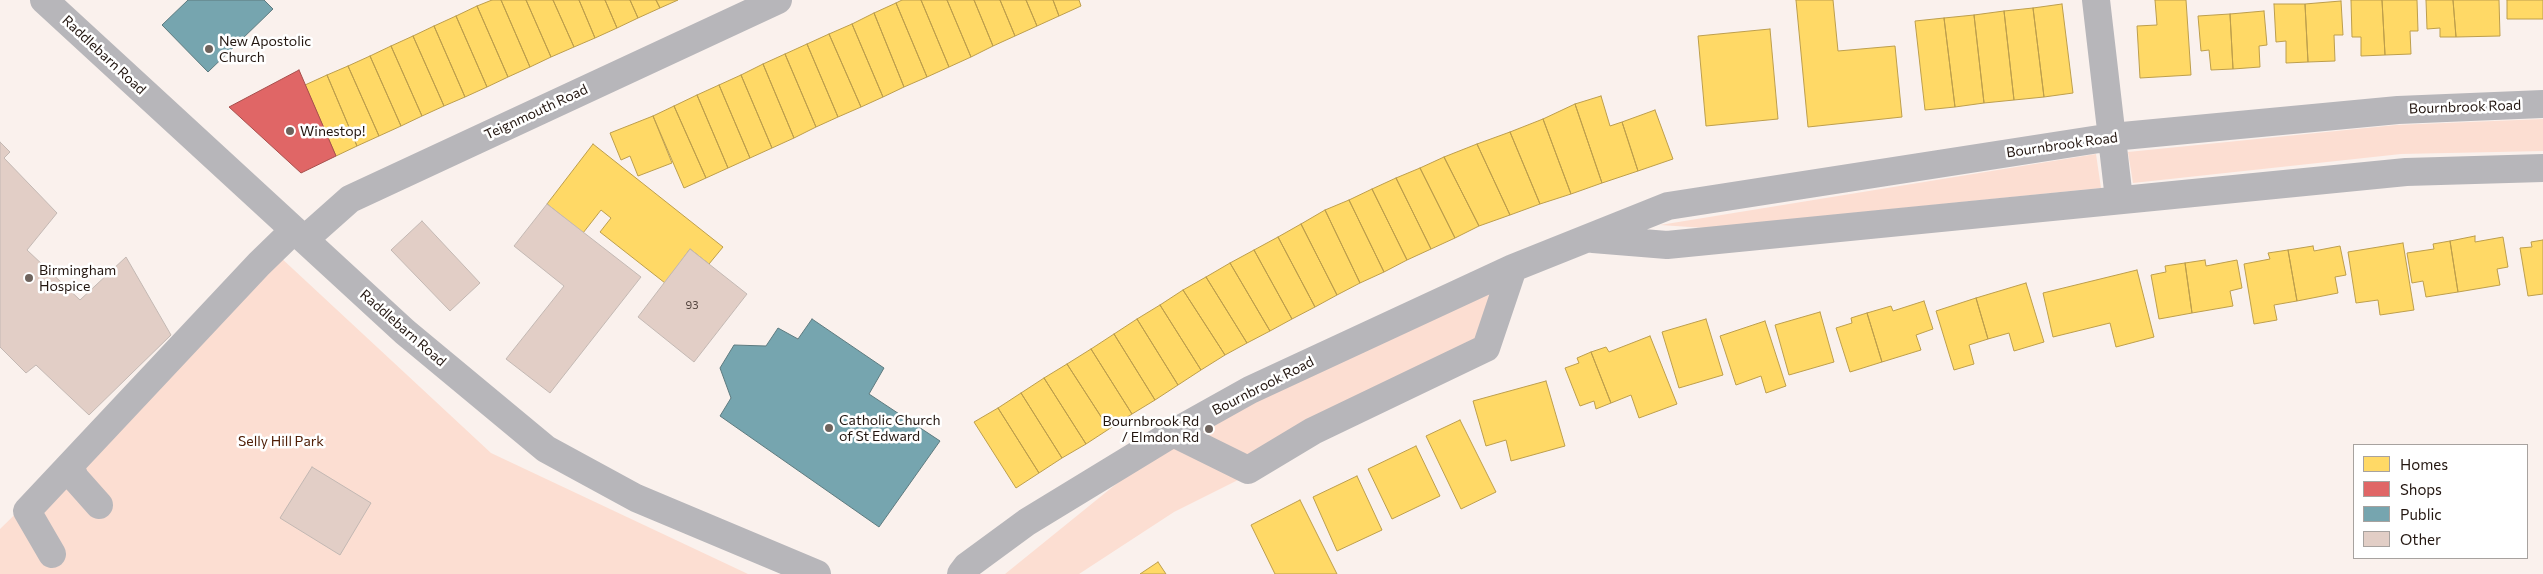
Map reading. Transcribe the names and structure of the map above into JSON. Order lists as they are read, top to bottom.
{
  "streets": {
    "street": ["Raddlebarn Road", "Bournbrook Road", "Teignmouth Road"]
  },
  "crossings": [
    ["Raddlebarn Road", "Teignmouth Road"]
  ],
  "parks": ["Selly Hill Park"],
  "places": [
    "New Apostolic Church",
    "Winestop!",
    "Birmingham Hospice",
    "Catholic Church of St Edward",
    "Bournbrook Rd / Elmdon Rd"
  ],
  "house_numbers": ["93"],
  "legend": [
    "Homes",
    "Shops",
    "Public",
    "Other"
  ]
}
